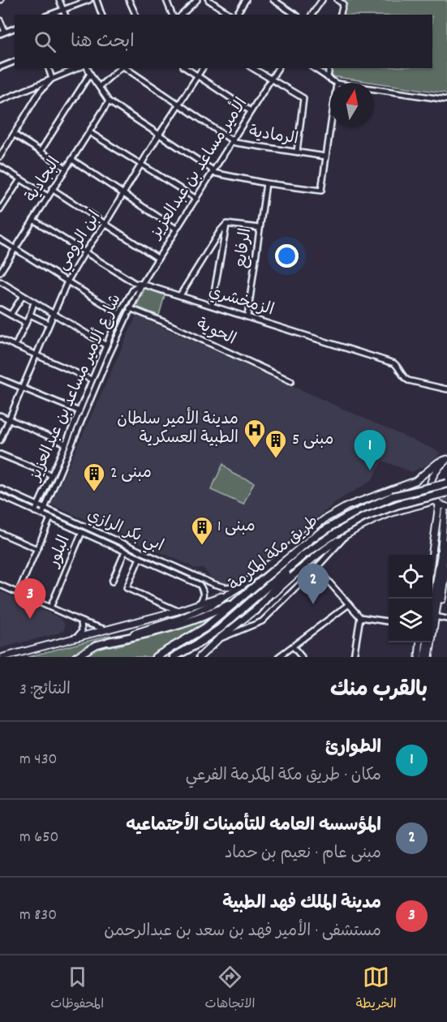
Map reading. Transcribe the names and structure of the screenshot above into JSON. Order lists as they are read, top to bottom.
{
  "streets": {
    "highway": ["طريق مكة المكرمة"],
    "street": [
      "الرمادية",
      "الأمير مساعد بن عبدالعزيز",
      "البجادية",
      "ابن الرومي",
      "الرفايع",
      "الزمخشري",
      "الحوية",
      "شارع ألامير مساعد بن عبدالعزيز",
      "ابي بكر الرازي",
      "البلور"
    ]
  },
  "crossings": [
    ["الرمادية", "الأمير مساعد بن عبدالعزيز"],
    ["الرمادية", "ابن الرومي"],
    ["الأمير مساعد بن عبدالعزيز", "الزمخشري"],
    ["الأمير مساعد بن عبدالعزيز", "شارع ألامير مساعد بن عبدالعزيز"],
    ["البجادية", "الزمخشري"],
    ["ابن الرومي", "الزمخشري"],
    ["الرفايع", "الزمخشري"],
    ["الزمخشري", "شارع ألامير مساعد بن عبدالعزيز"],
    ["الحوية", "شارع ألامير مساعد بن عبدالعزيز"],
    ["شارع ألامير مساعد بن عبدالعزيز", "ابي بكر الرازي"],
    ["ابي بكر الرازي", "البلور"]
  ],
  "places": {
    "hospital": ["مدينة الأمير سلطان الطبية العسكرية"],
    "building": ["مبنى 5", "مبنى 2", "مبنى 1"]
  },
  "north": "top",
  "page": {
    "search": "ابحث هنا",
    "pins": ["1", "2", "3"],
    "heading": ["بالقرب منك", "النتائج: 3"],
    "list": [
      {
        "mark": "1",
        "name": "الطوارئ",
        "note": "مكان · طريق مكة المكرمة الفرعي",
        "value": "430 m"
      },
      {
        "mark": "2",
        "name": "المؤسسه العامه للتأمينات الأجتماعيه",
        "note": "مبنى عام · نعيم بن حماد",
        "value": "650 m"
      },
      {
        "mark": "3",
        "name": "مدينة الملك فهد الطبية",
        "note": "مستشفى · الأمير فهد بن سعد بن عبدالرحمن",
        "value": "830 m"
      }
    ],
    "nav": ["الخريطة", "الاتجاهات", "المحفوظات"]
  }
}
